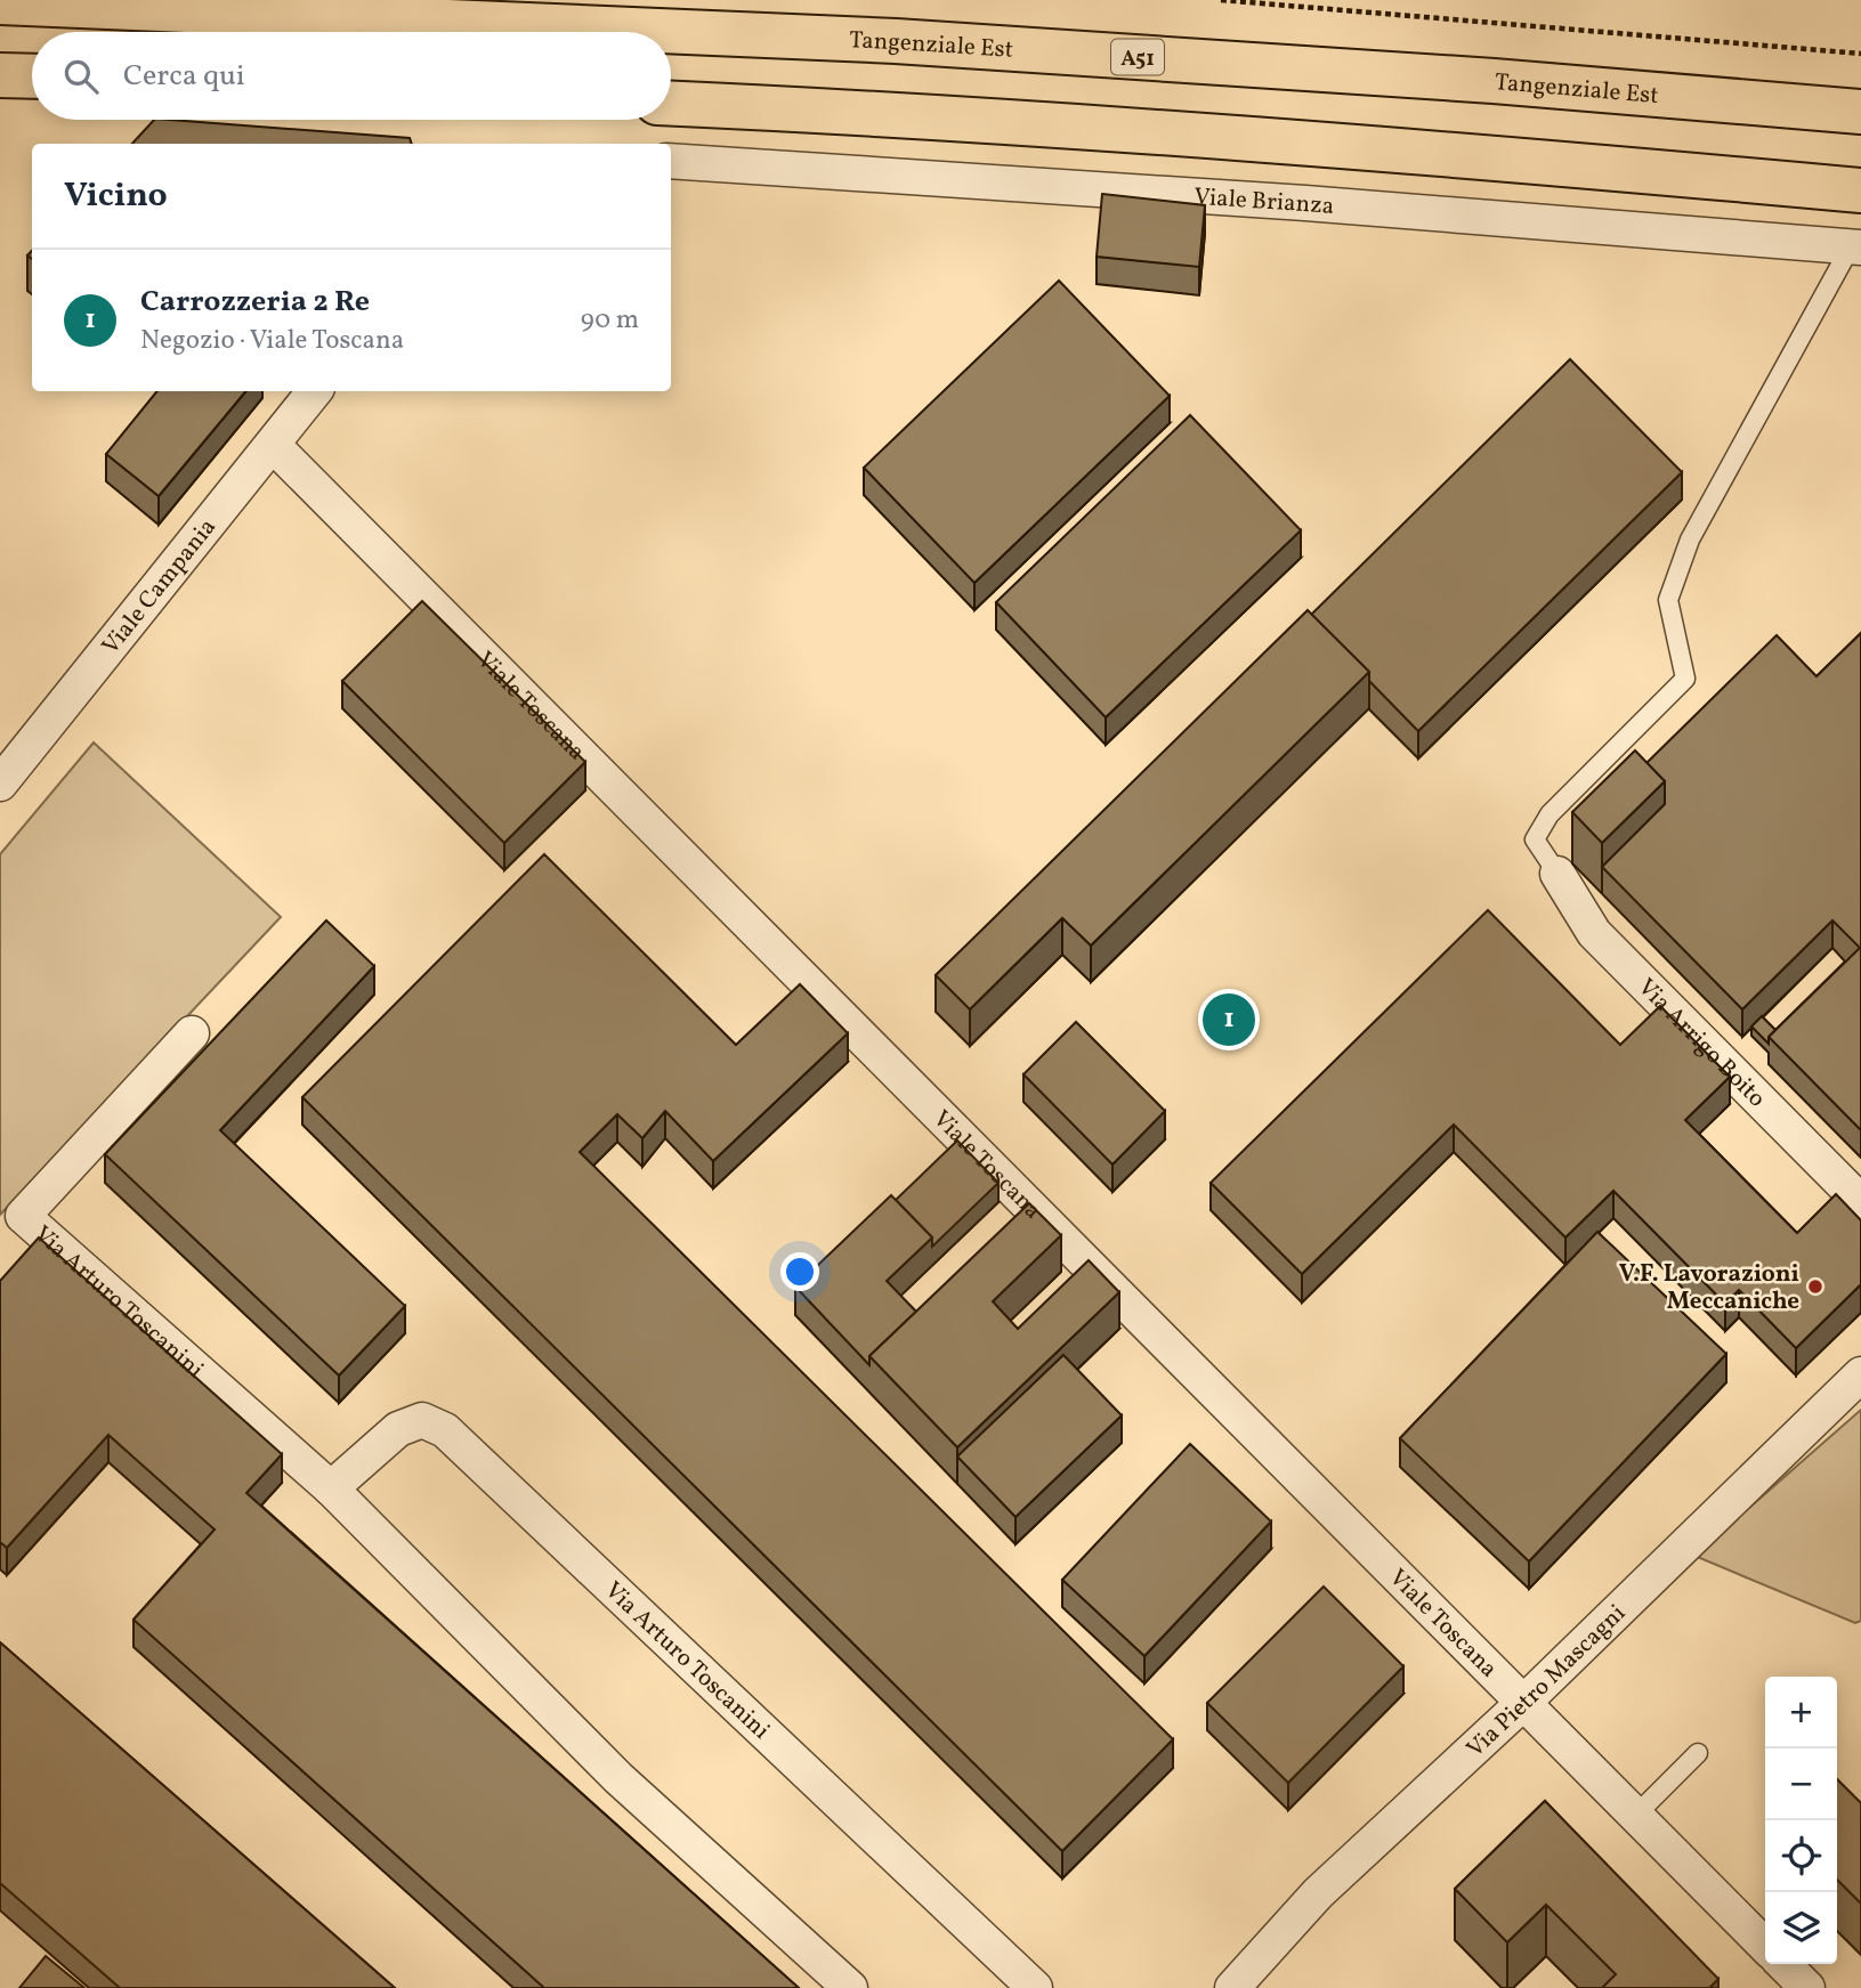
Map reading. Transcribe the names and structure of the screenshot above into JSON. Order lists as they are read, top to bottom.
{
  "streets": {
    "highway": ["Tangenziale Est", "A51"],
    "street": [
      "Viale Brianza",
      "Viale Campania",
      "Viale Toscana",
      "Via Arrigo Boito",
      "Via Arturo Toscanini",
      "Via Pietro Mascagni"
    ]
  },
  "crossings": [
    ["Viale Campania", "Viale Toscana"],
    ["Viale Toscana", "Via Pietro Mascagni"]
  ],
  "places": ["V.F. Lavorazioni Meccaniche"],
  "page": {
    "search": "Cerca qui",
    "heading": "Vicino",
    "list": [
      {
        "mark": "1",
        "name": "Carrozzeria 2 Re",
        "note": "Negozio · Viale Toscana",
        "value": "90 m"
      }
    ],
    "pins": "1",
    "map_buttons": ["+", "−"]
  }
}
